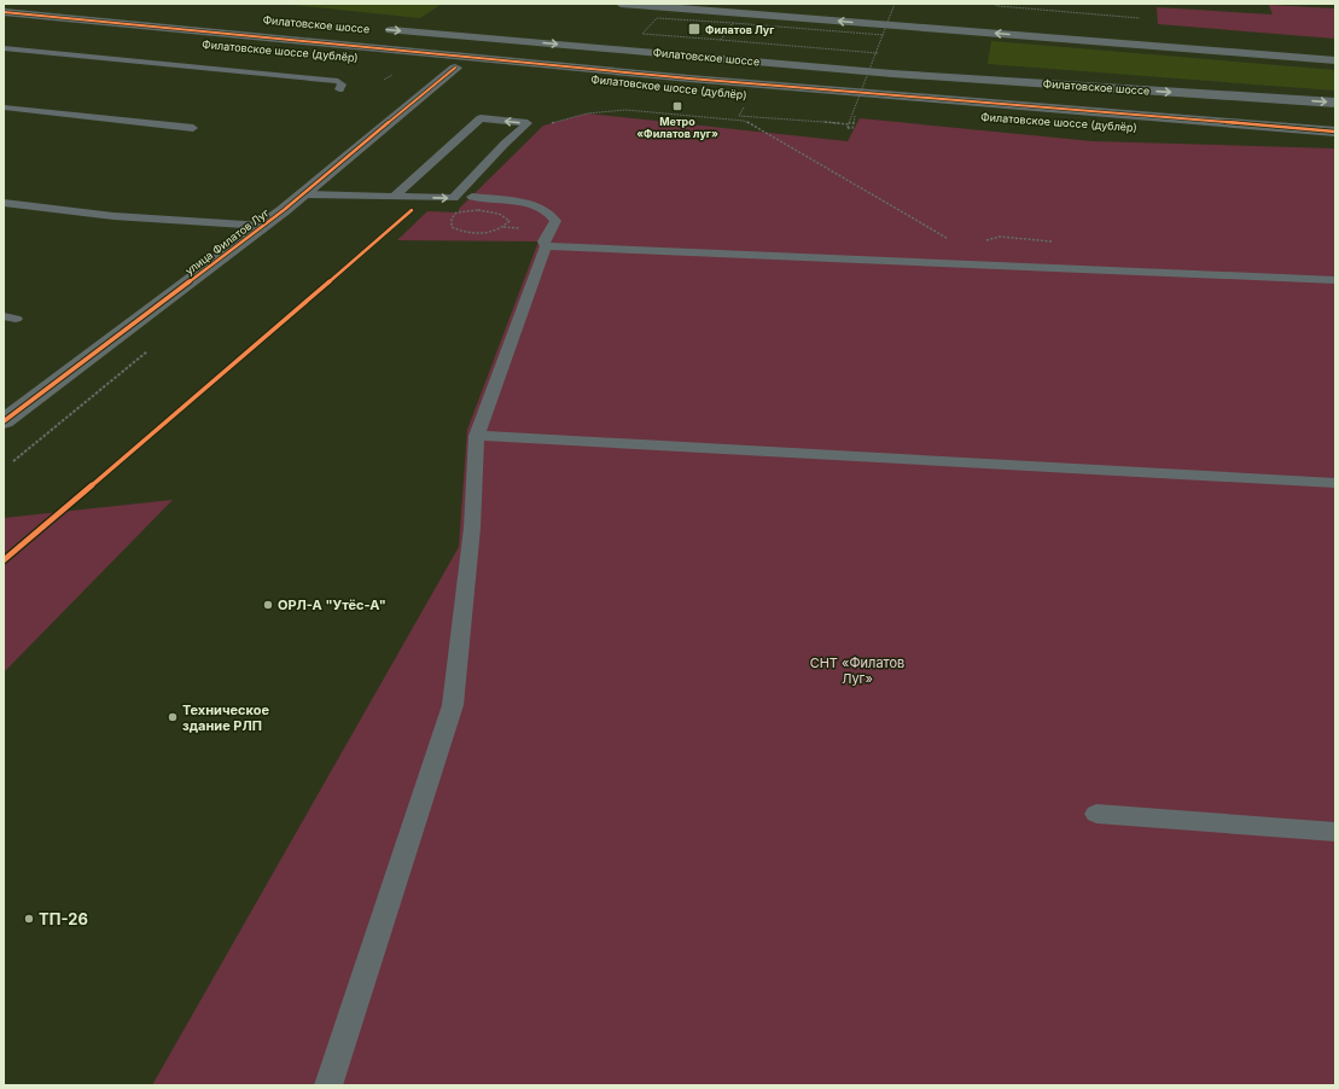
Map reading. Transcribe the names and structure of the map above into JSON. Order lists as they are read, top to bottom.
{
  "streets": {
    "street": ["Филатовское шоссе", "Филатовское шоссе (дублёр)", "улица Филатов Луг"]
  },
  "crossings": [
    ["Филатовское шоссе (дублёр)", "улица Филатов Луг"]
  ],
  "parks": ["СНТ «Филатов Луг»"],
  "places": {
    "transit": ["Филатов Луг", "Метро «Филатов луг»"],
    "other": ["ОРЛ-А \"Утёс-А\"", "Техническое здание РЛП", "ТП-26"]
  }
}
